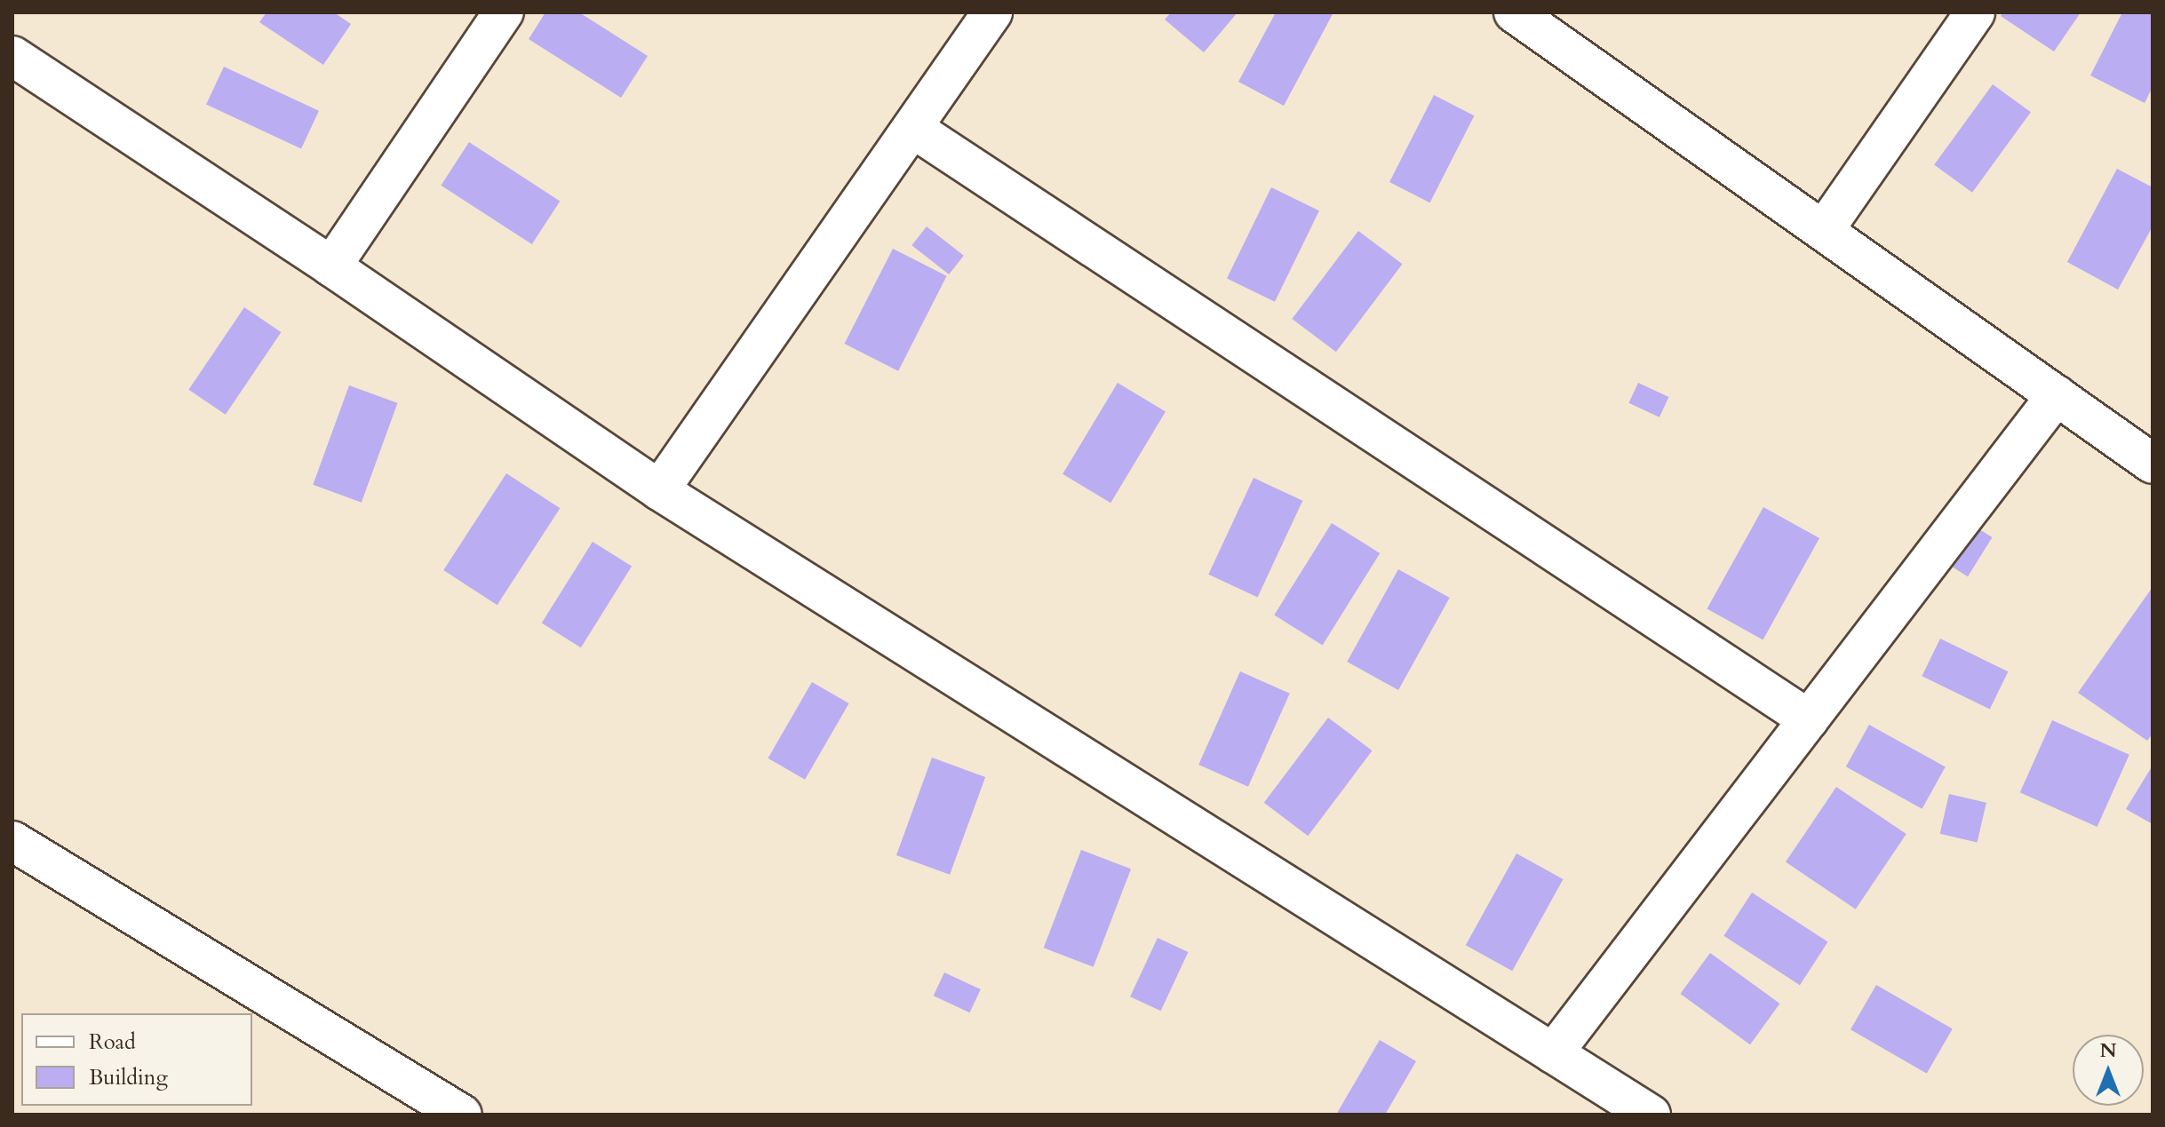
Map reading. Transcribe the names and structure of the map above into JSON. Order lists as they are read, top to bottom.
{
  "legend": ["Road", "Building"],
  "north": "top"
}
